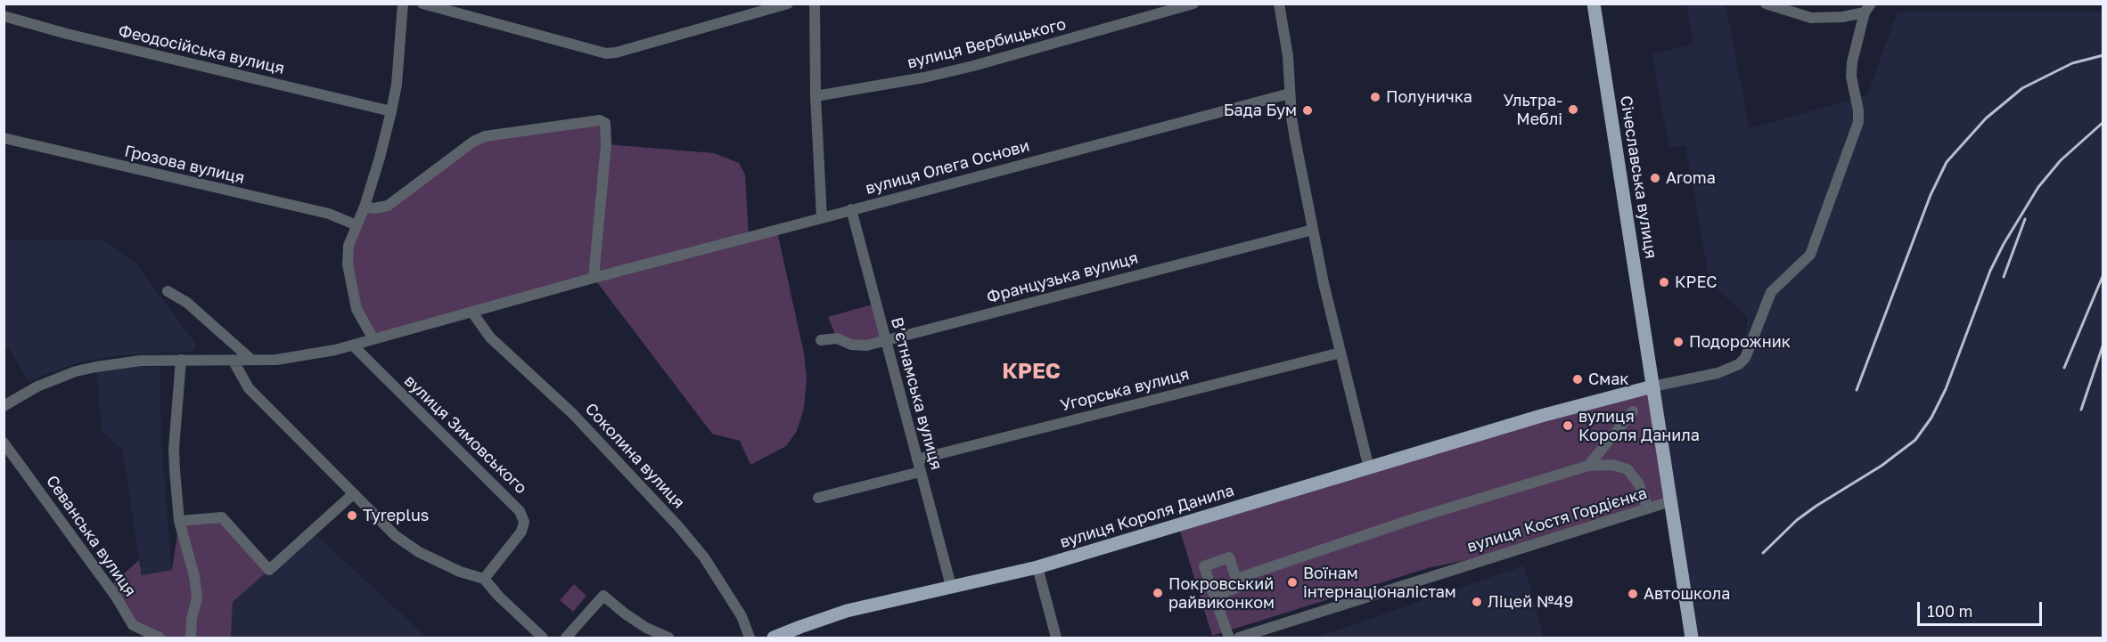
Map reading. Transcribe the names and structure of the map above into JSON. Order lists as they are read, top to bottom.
{
  "streets": {
    "main road": ["Січеславська вулиця", "вулиця Короля Данила"],
    "street": [
      "вулиця Вербицького",
      "Феодосійська вулиця",
      "Грозова вулиця",
      "вулиця Олега Основи",
      "Французька вулиця",
      "Угорська вулиця",
      "Вʼєтнамська вулиця",
      "вулиця Зимовського",
      "Соколина вулиця",
      "вулиця Костя Гордієнка",
      "Севанська вулиця"
    ]
  },
  "crossings": [
    ["вулиця Олега Основи", "Вʼєтнамська вулиця"],
    ["вулиця Олега Основи", "вулиця Зимовського"],
    ["вулиця Олега Основи", "Соколина вулиця"],
    ["Січеславська вулиця", "вулиця Короля Данила"],
    ["Січеславська вулиця", "вулиця Костя Гордієнка"],
    ["Французька вулиця", "Вʼєтнамська вулиця"],
    ["Угорська вулиця", "Вʼєтнамська вулиця"],
    ["Вʼєтнамська вулиця", "вулиця Короля Данила"]
  ],
  "districts": ["КРЕС"],
  "places": [
    "Полуничка",
    "Ультра- Меблі",
    "Бада Бум",
    "Aroma",
    "КРЕС",
    "Подорожник",
    "Смак",
    "вулиця Короля Данила",
    "Tyreplus",
    "Воїнам інтернаціоналістам",
    "Покровський райвиконком",
    "Автошкола",
    "Ліцей №49"
  ],
  "scale_bar": "100 m"
}
